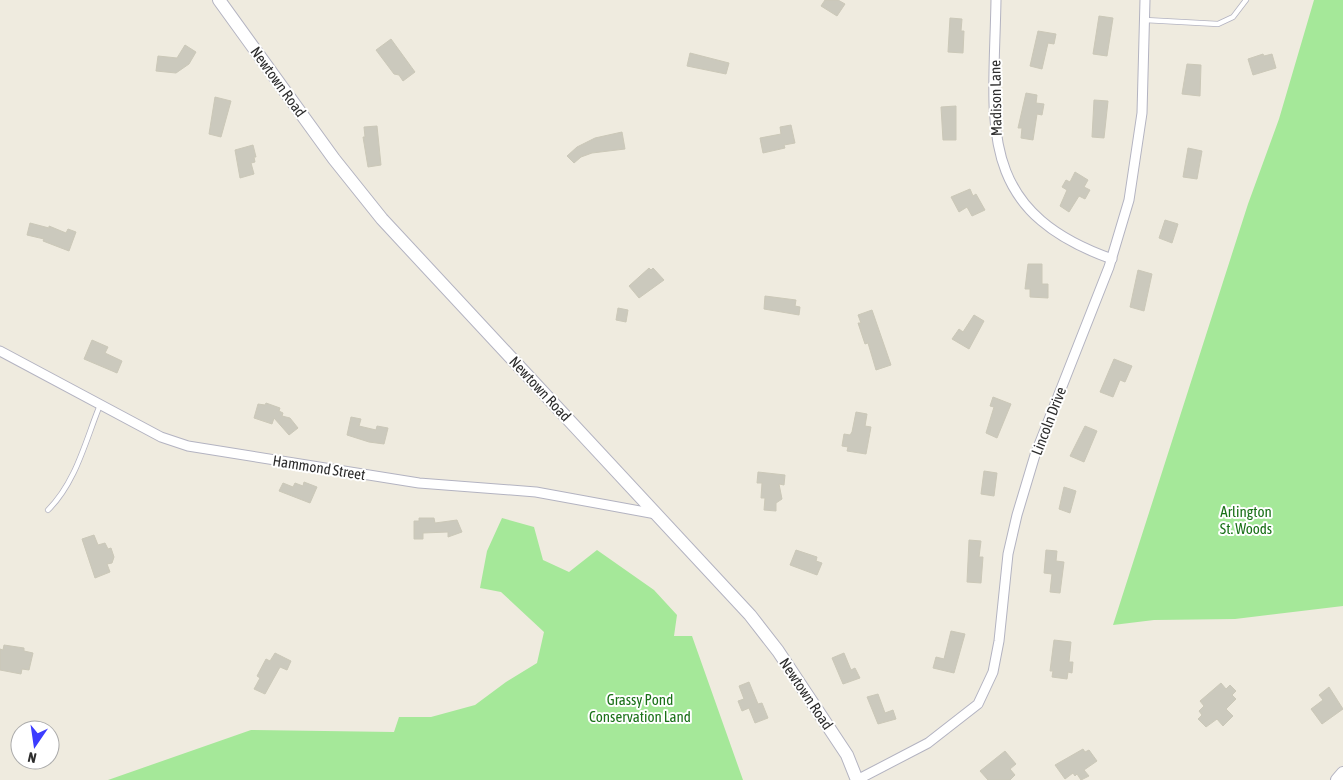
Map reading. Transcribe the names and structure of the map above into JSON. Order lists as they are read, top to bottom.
{
  "streets": {
    "street": [
      "Newtown Road",
      "Madison Lane",
      "Lincoln Drive",
      "Hammond Street"
    ]
  },
  "crossings": [
    ["Newtown Road", "Lincoln Drive"],
    ["Newtown Road", "Hammond Street"],
    ["Madison Lane", "Lincoln Drive"]
  ],
  "parks": ["Arlington St. Woods", "Grassy Pond Conservation Land"],
  "north": "bottom"
}
